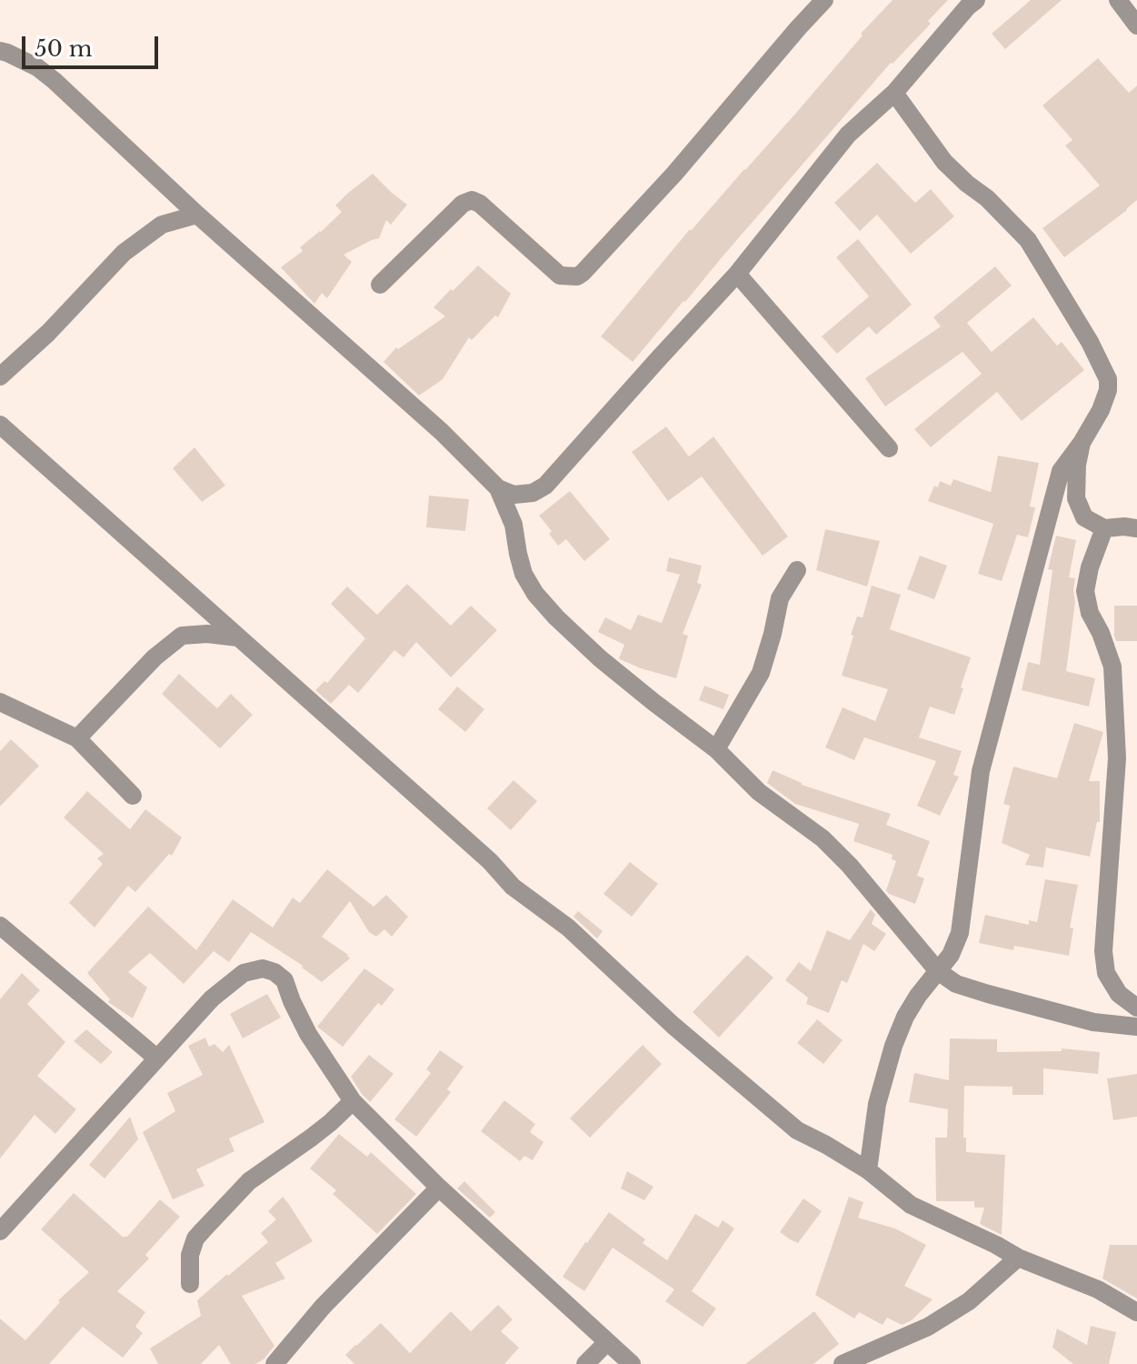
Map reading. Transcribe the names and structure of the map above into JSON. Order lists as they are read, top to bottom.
{
  "scale_bar": "50 m"
}
